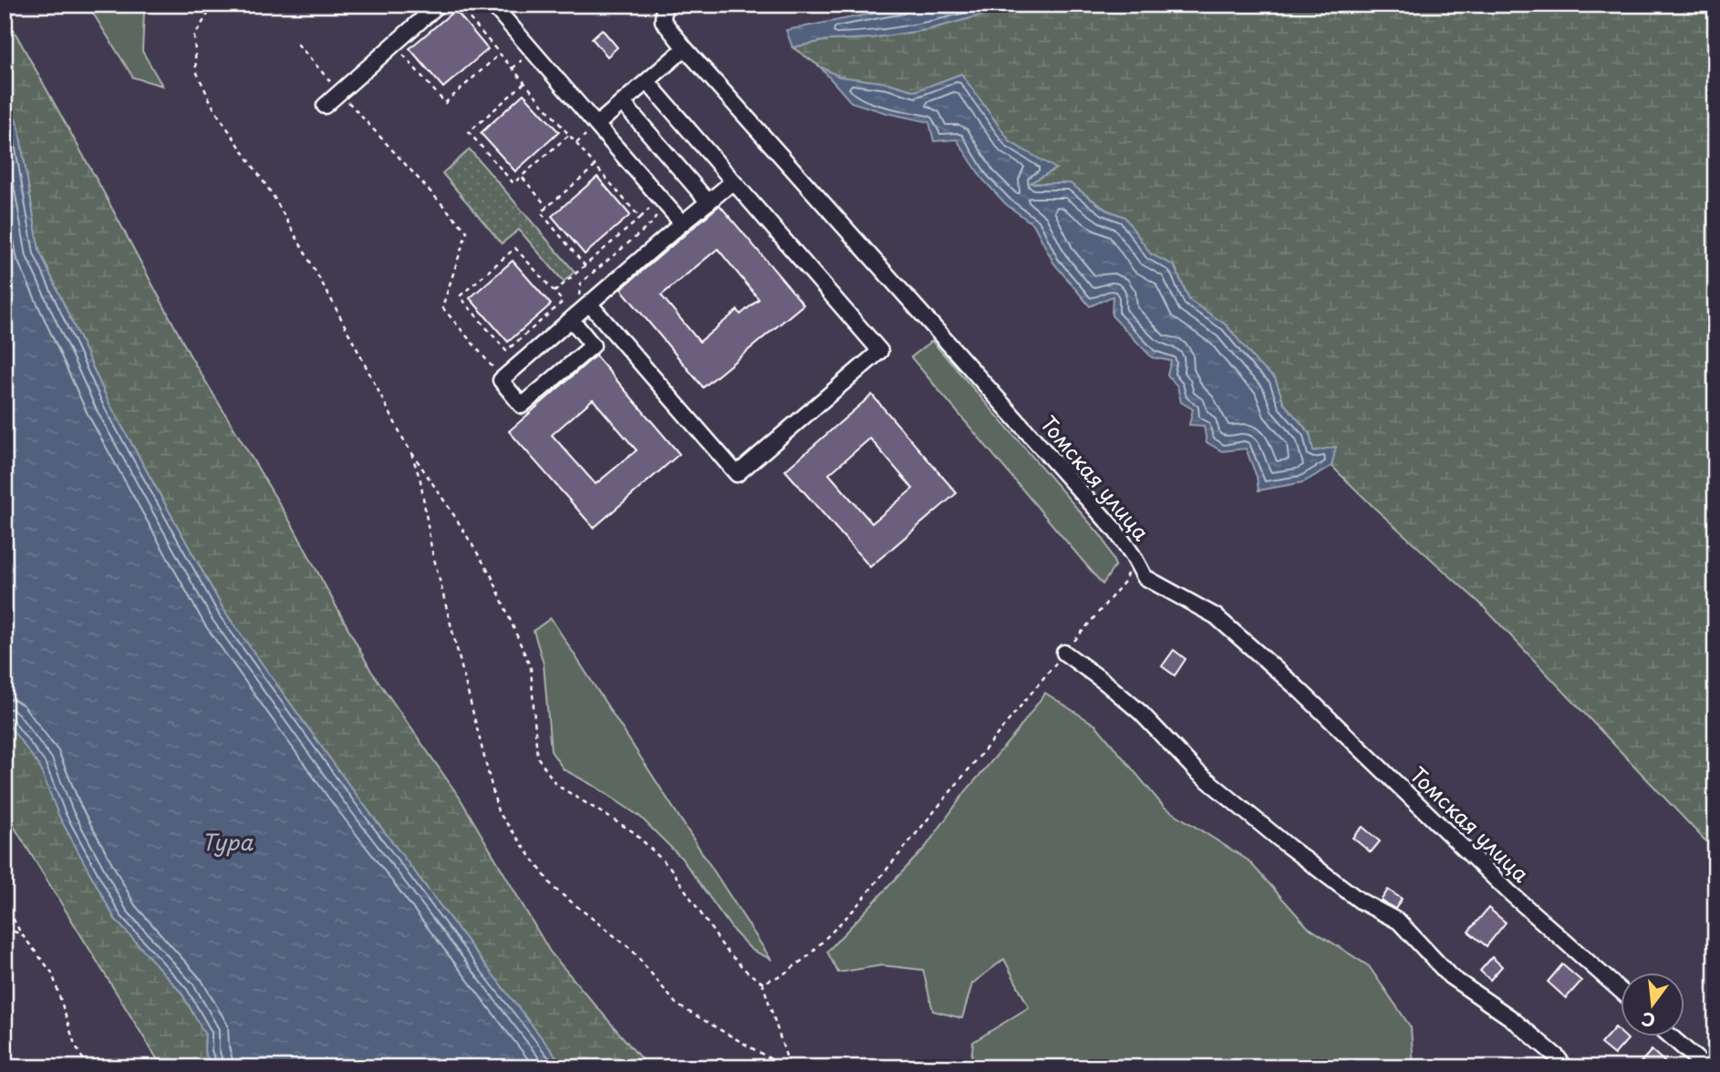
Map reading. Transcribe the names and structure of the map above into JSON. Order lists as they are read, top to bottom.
{
  "streets": {
    "street": ["Томская улица"]
  },
  "water": ["Тура"],
  "north": "bottom"
}
